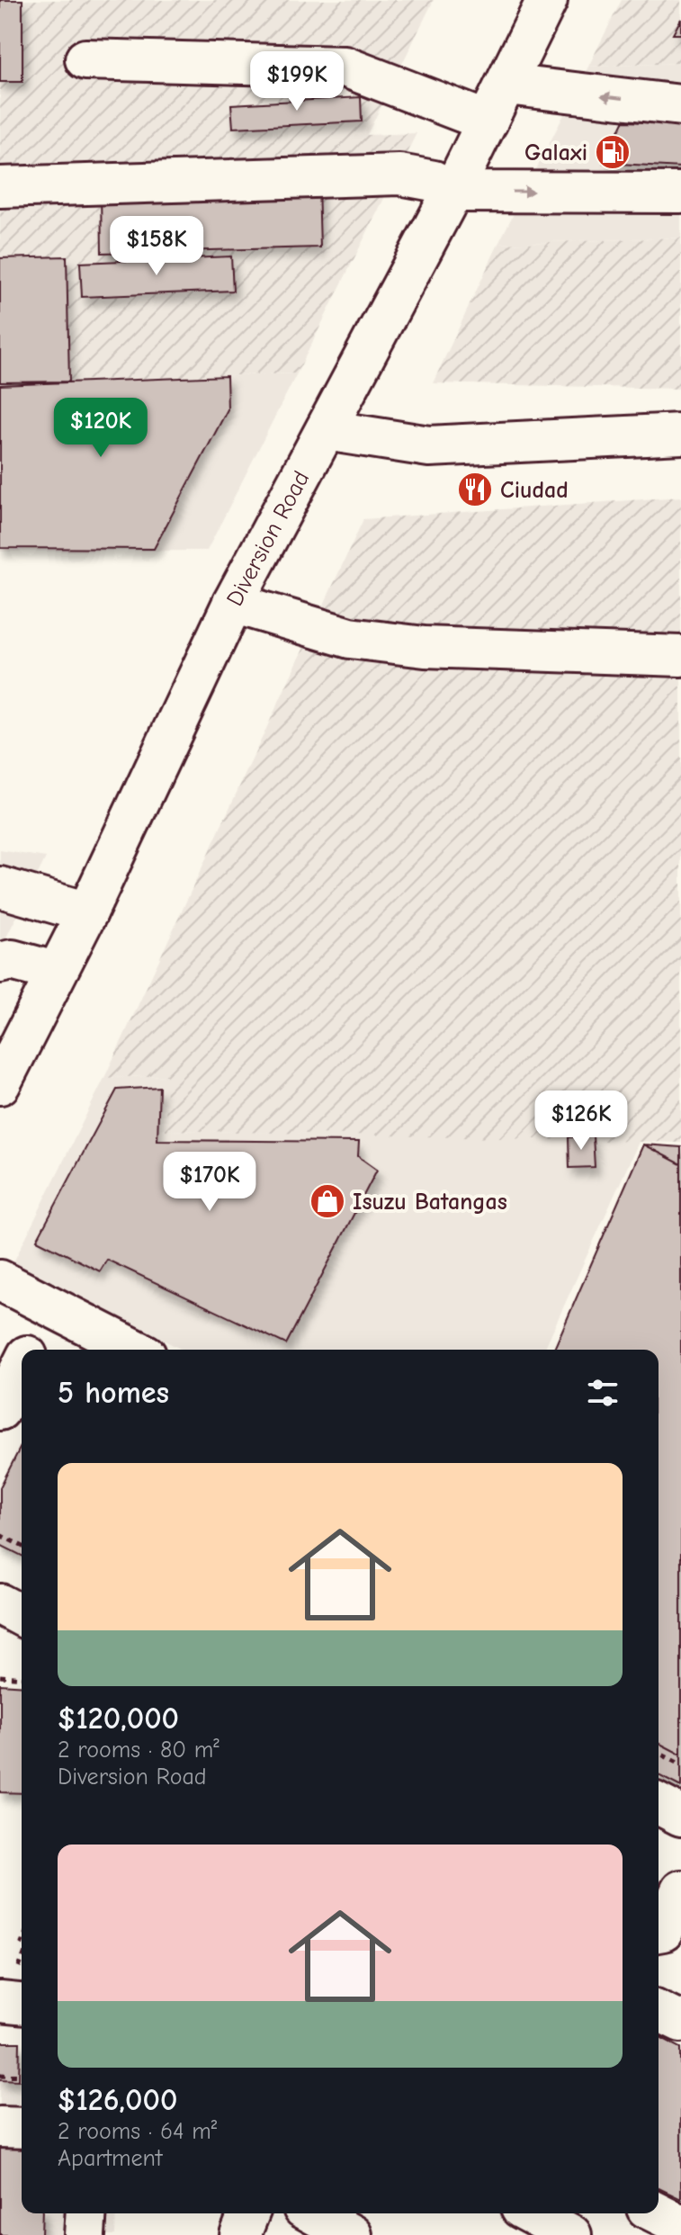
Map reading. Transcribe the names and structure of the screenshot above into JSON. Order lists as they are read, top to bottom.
{
  "streets": {
    "main road": ["Diversion Road"]
  },
  "places": {
    "fuel station": ["Galaxi"],
    "restaurant": ["Ciudad"],
    "shop": ["Isuzu Batangas"]
  },
  "page": {
    "price": [
      "$199K",
      "$158K",
      "$120K",
      "$126K",
      "$170K"
    ],
    "heading": "5 homes",
    "list": [
      {
        "name": "$120,000",
        "note": "2 rooms · 80 m² · Diversion Road"
      },
      {
        "name": "$126,000",
        "note": "2 rooms · 64 m² · Apartment"
      }
    ]
  }
}
